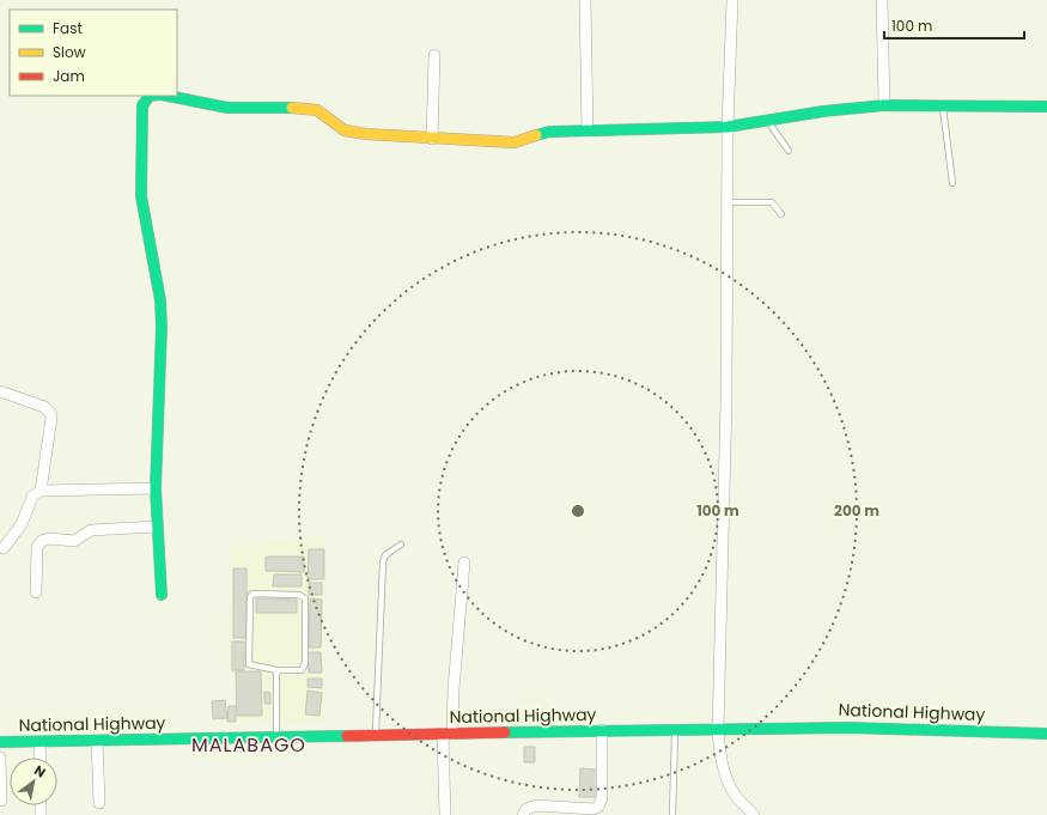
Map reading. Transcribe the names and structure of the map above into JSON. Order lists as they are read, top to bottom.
{
  "streets": {
    "main road": ["National Highway"]
  },
  "districts": ["MALABAGO"],
  "legend": ["Fast", "Slow", "Jam"],
  "scale_bar": "100 m",
  "north": "top right",
  "rings": ["100 m", "200 m"]
}
